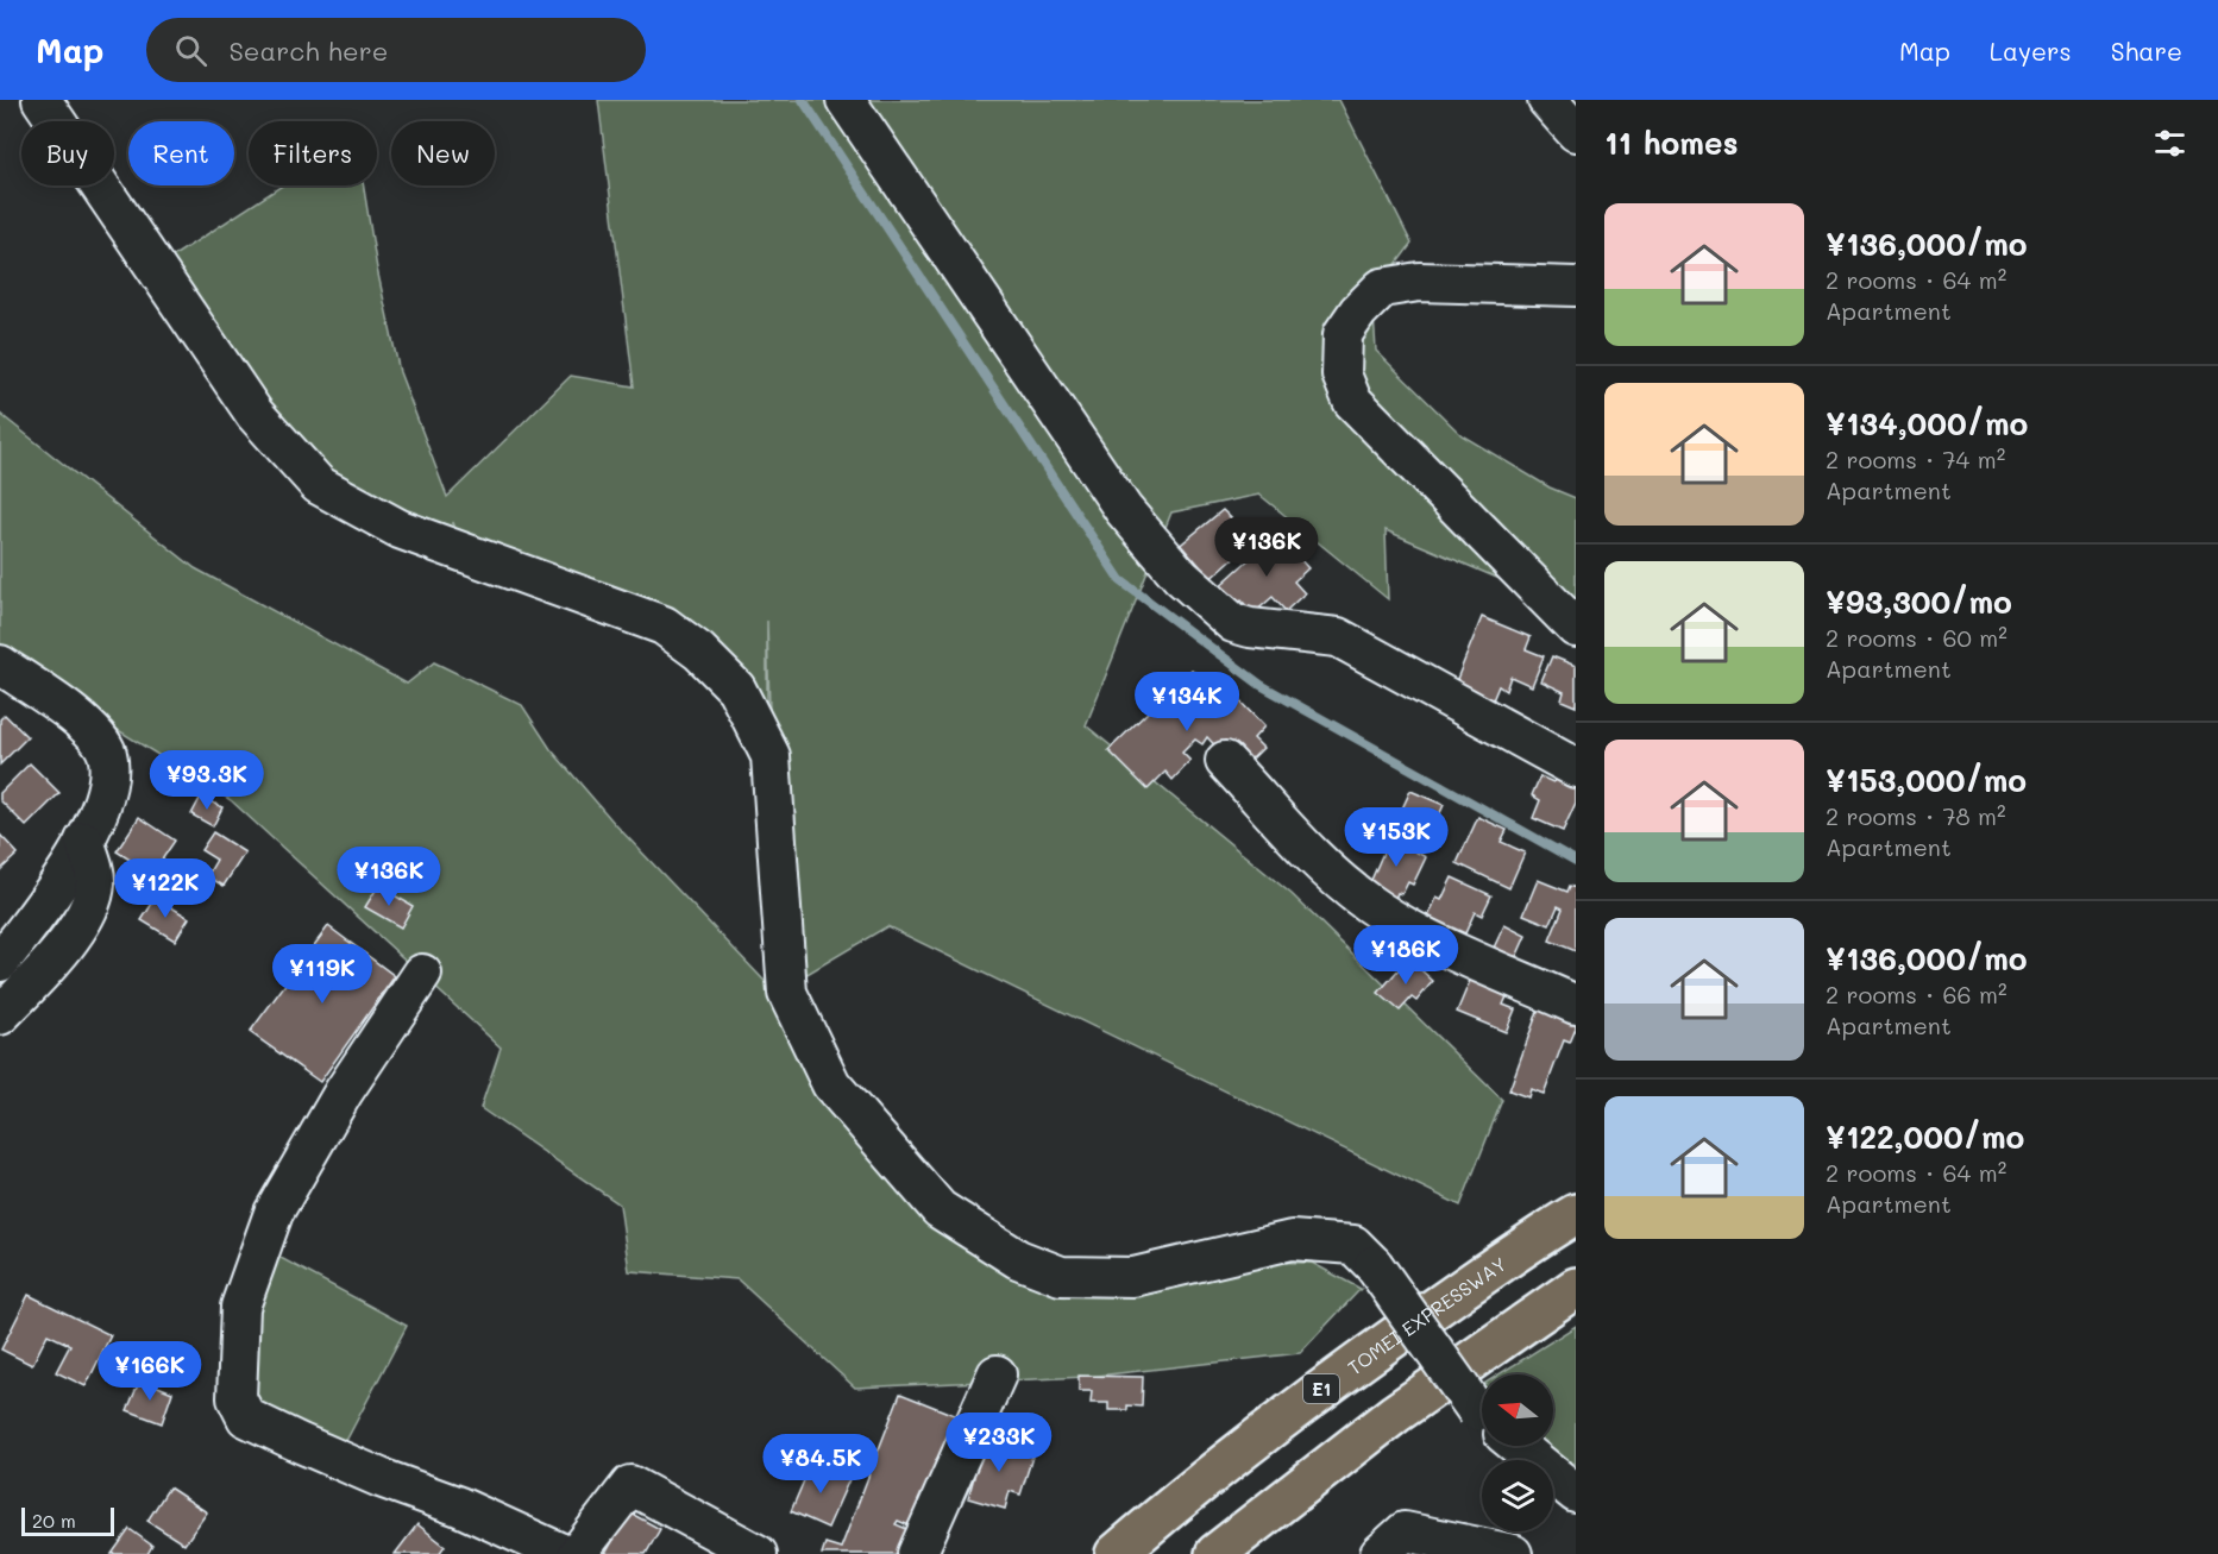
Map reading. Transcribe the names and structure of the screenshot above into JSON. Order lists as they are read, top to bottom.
{
  "streets": {
    "highway": ["TOMEI EXPRESSWAY", "E1"]
  },
  "scale_bar": "20 m",
  "north": "left",
  "page": {
    "header": "Map",
    "search": "Search here",
    "nav": ["Map", "Layers", "Share"],
    "heading": "11 homes",
    "chip": [
      "Buy",
      "Rent",
      "Filters",
      "New"
    ],
    "list": [
      {
        "name": "¥136,000/mo",
        "note": "2 rooms · 64 m² · Apartment"
      },
      {
        "name": "¥134,000/mo",
        "note": "2 rooms · 74 m² · Apartment"
      },
      {
        "name": "¥93,300/mo",
        "note": "2 rooms · 60 m² · Apartment"
      },
      {
        "name": "¥153,000/mo",
        "note": "2 rooms · 78 m² · Apartment"
      },
      {
        "name": "¥136,000/mo",
        "note": "2 rooms · 66 m² · Apartment"
      },
      {
        "name": "¥122,000/mo",
        "note": "2 rooms · 64 m² · Apartment"
      }
    ],
    "price": [
      "¥136K",
      "¥134K",
      "¥93.3K",
      "¥153K",
      "¥136K",
      "¥122K",
      "¥186K",
      "¥119K",
      "¥166K",
      "¥233K",
      "¥84.5K"
    ],
    "scale": "20 m"
  }
}
